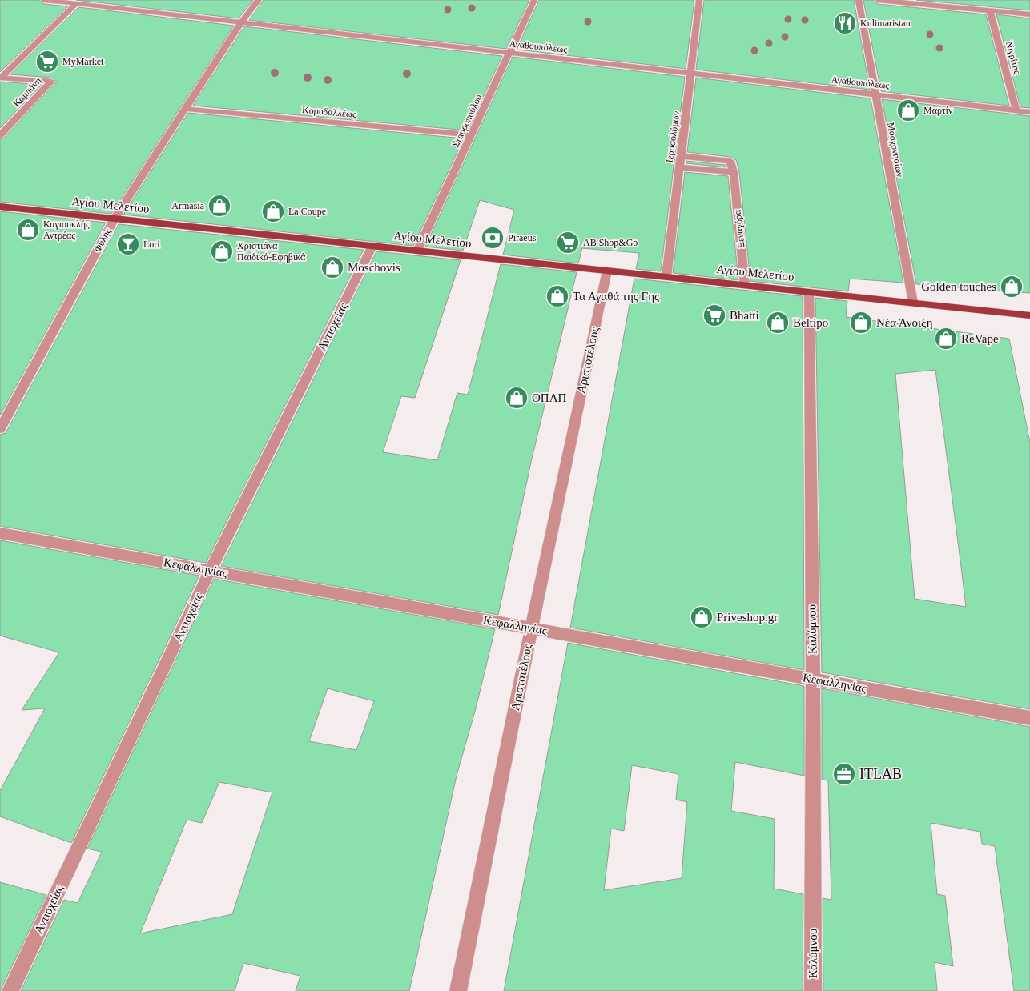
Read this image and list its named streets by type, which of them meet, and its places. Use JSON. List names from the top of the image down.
{
  "streets": {
    "main road": ["Αγίου Μελετίου"],
    "street": [
      "Αγαθουπόλεως",
      "Νιγρίτης",
      "Καμπάνη",
      "Κορυδαλλέως",
      "Σταυροπούλου",
      "Ιεροσολύμων",
      "Μοσχονησίων",
      "Ξεναγόρα",
      "Φυλής",
      "Αντιοχείας",
      "Αριστοτέλους",
      "Κεφαλληνίας",
      "Καλύμνου"
    ]
  },
  "crossings": [
    ["Αγαθουπόλεως", "Νιγρίτης"],
    ["Αγαθουπόλεως", "Καμπάνη"],
    ["Αγαθουπόλεως", "Σταυροπούλου"],
    ["Αγαθουπόλεως", "Ιεροσολύμων"],
    ["Αγαθουπόλεως", "Μοσχονησίων"],
    ["Αγαθουπόλεως", "Φυλής"],
    ["Κορυδαλλέως", "Σταυροπούλου"],
    ["Κορυδαλλέως", "Φυλής"],
    ["Σταυροπούλου", "Αγίου Μελετίου"],
    ["Ιεροσολύμων", "Αγίου Μελετίου"],
    ["Ιεροσολύμων", "Ξεναγόρα"],
    ["Μοσχονησίων", "Αγίου Μελετίου"],
    ["Αγίου Μελετίου", "Ξεναγόρα"],
    ["Αγίου Μελετίου", "Φυλής"],
    ["Αγίου Μελετίου", "Αντιοχείας"],
    ["Αγίου Μελετίου", "Αριστοτέλους"],
    ["Αγίου Μελετίου", "Καλύμνου"],
    ["Αντιοχείας", "Κεφαλληνίας"],
    ["Αριστοτέλους", "Κεφαλληνίας"],
    ["Κεφαλληνίας", "Καλύμνου"]
  ],
  "places": {
    "restaurant": ["Kulimaristan"],
    "supermarket": ["MyMarket", "ΑΒ Shop&Go", "Bhatti"],
    "shop": [
      "Μαρτίν",
      "Armasia",
      "La Coupe",
      "Καγιουκλής Αντρέας",
      "Χριστιάνα Παιδικά-Εφηβικά",
      "Moschovis",
      "Golden touches",
      "Τα Αγαθά της Γης",
      "Beltipo",
      "Νέα Άνοιξη",
      "ReVape",
      "ΟΠΑΠ",
      "Priveshop.gr"
    ],
    "bank": ["Piraeus"],
    "bar": ["Lori"],
    "office": ["ITLAB"]
  }
}
